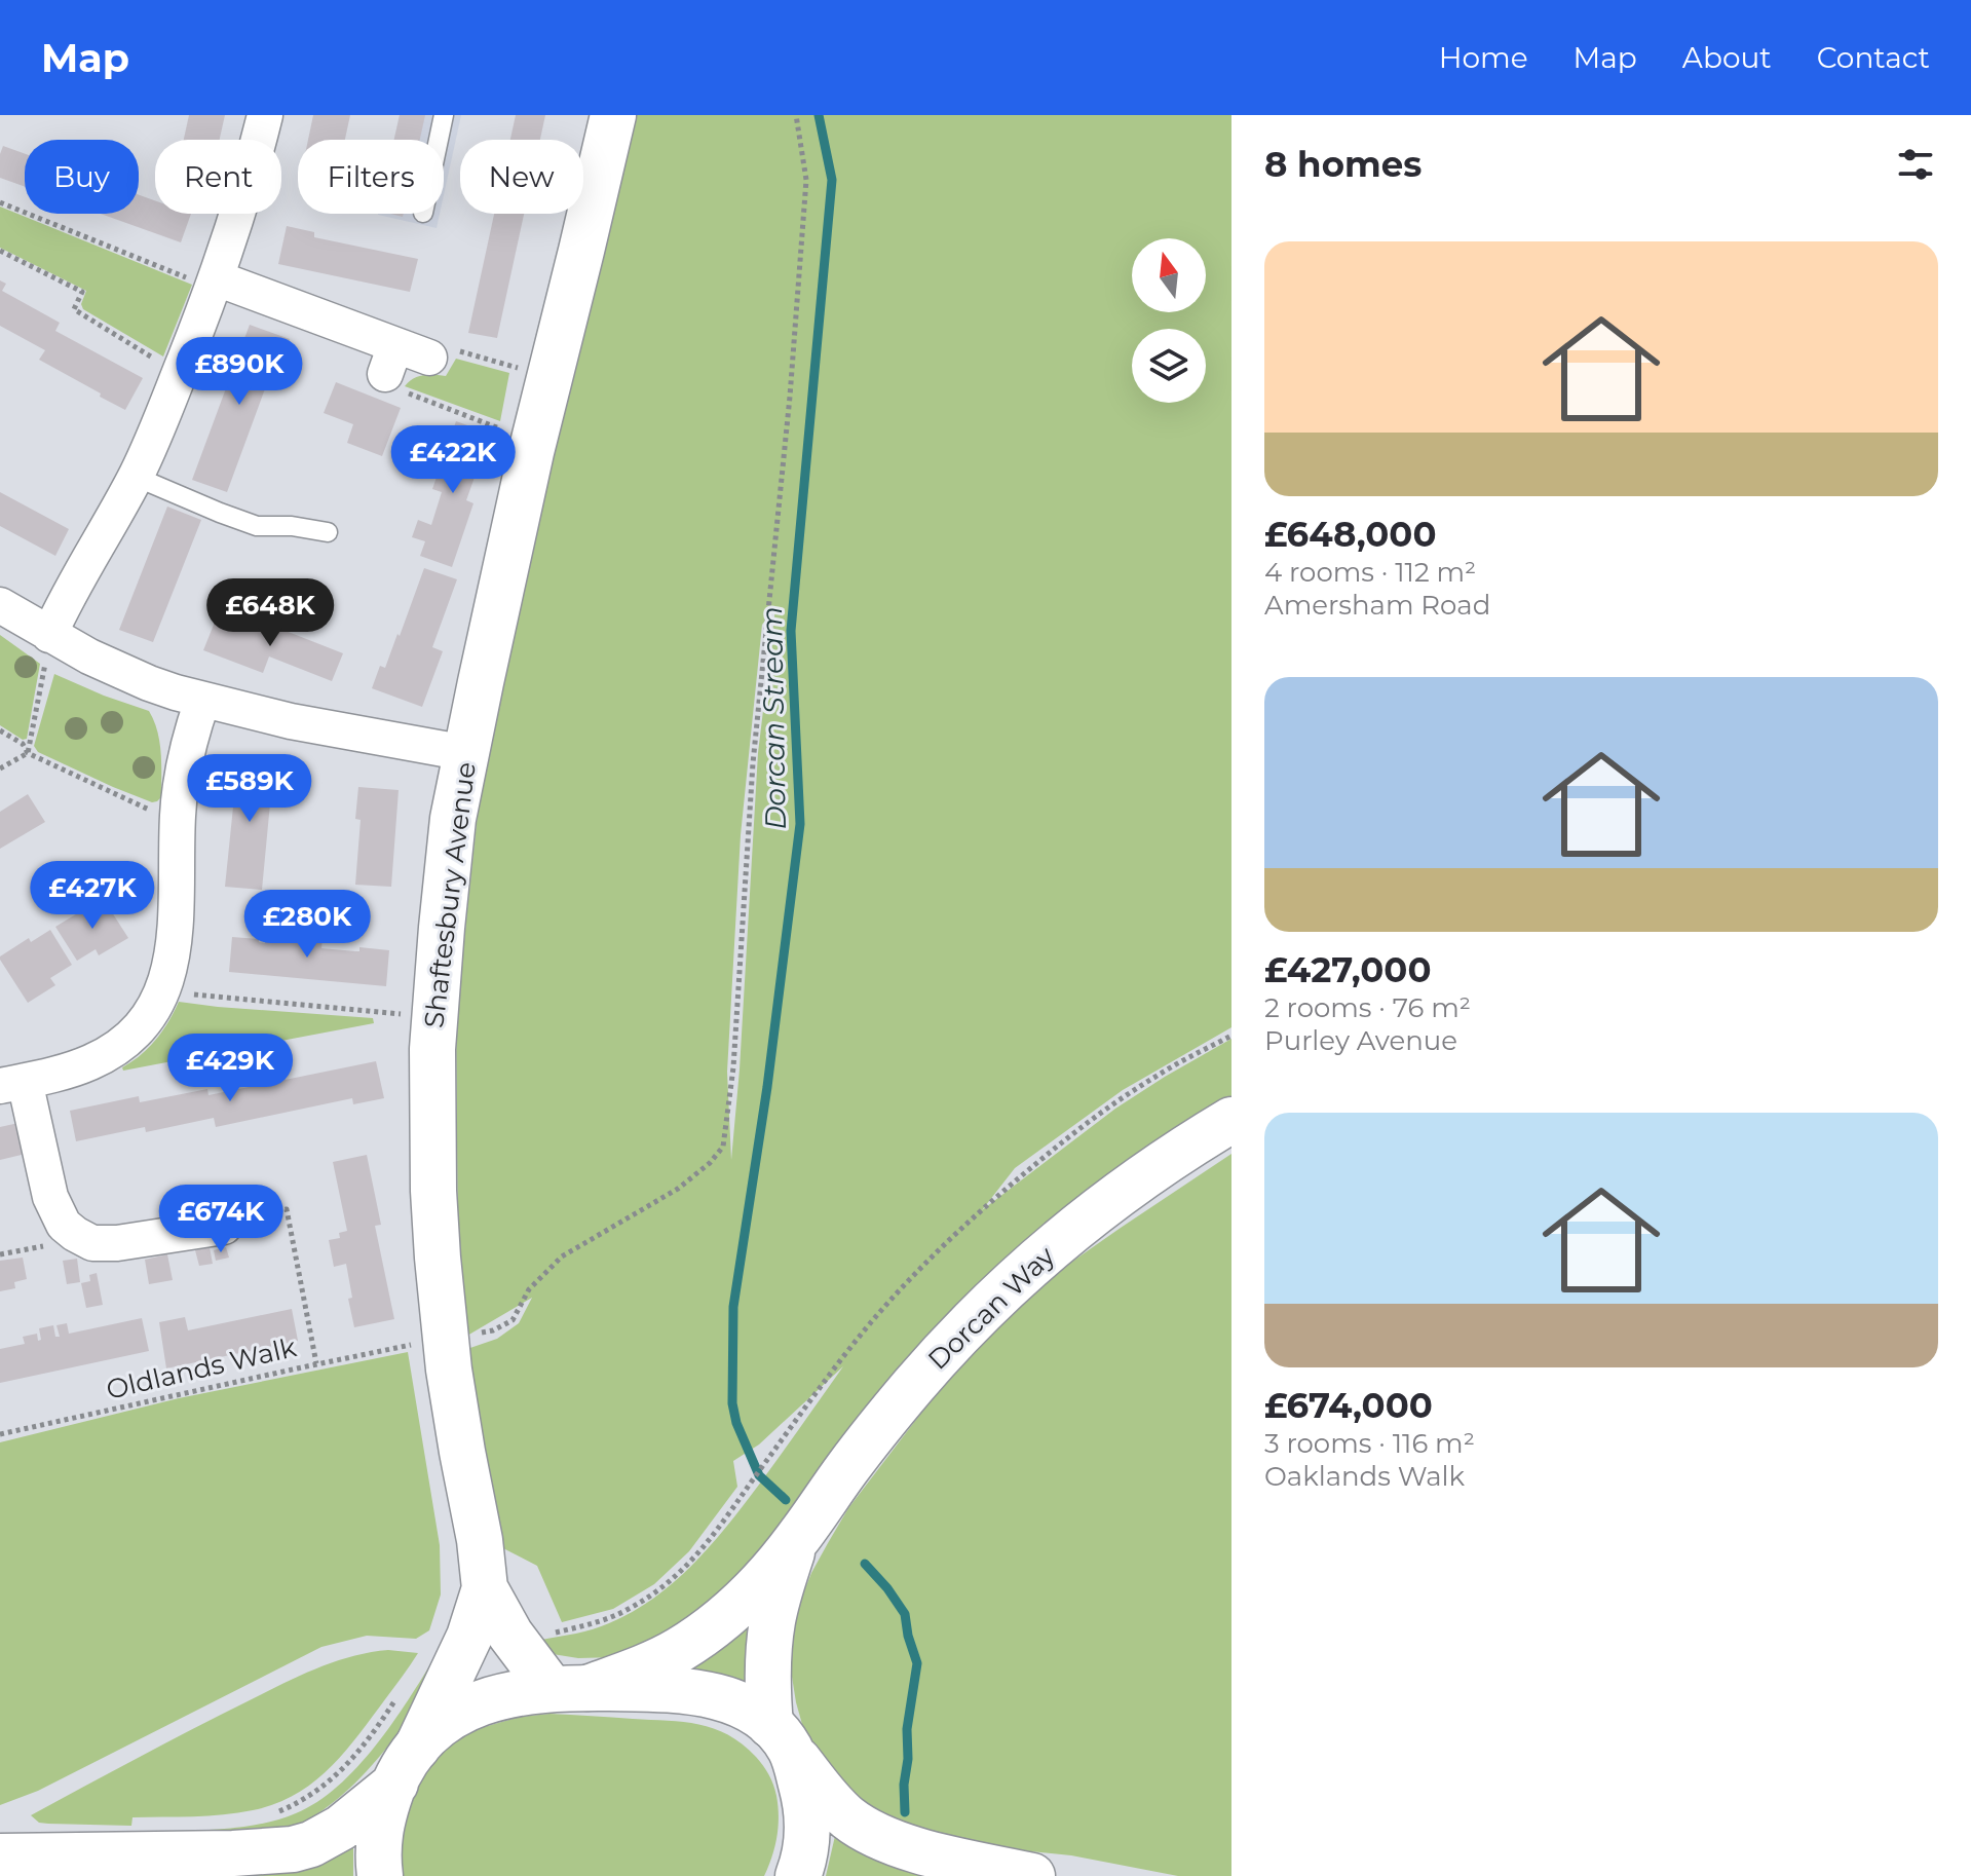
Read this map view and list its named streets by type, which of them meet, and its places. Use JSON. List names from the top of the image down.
{
  "streets": {
    "main road": ["Shaftesbury Avenue", "Dorcan Way"],
    "path": ["Oldlands Walk"]
  },
  "crossings": [
    ["Shaftesbury Avenue", "Dorcan Way"],
    ["Shaftesbury Avenue", "Oldlands Walk"]
  ],
  "water": ["Dorcan Stream"],
  "north": "top",
  "page": {
    "header": "Map",
    "nav": [
      "Home",
      "Map",
      "About",
      "Contact"
    ],
    "heading": "8 homes",
    "chip": [
      "Buy",
      "Rent",
      "Filters",
      "New"
    ],
    "list": [
      {
        "name": "£648,000",
        "note": "4 rooms · 112 m² · Amersham Road"
      },
      {
        "name": "£427,000",
        "note": "2 rooms · 76 m² · Purley Avenue"
      },
      {
        "name": "£674,000",
        "note": "3 rooms · 116 m² · Oaklands Walk"
      }
    ],
    "price": [
      "£890K",
      "£422K",
      "£648K",
      "£589K",
      "£427K",
      "£280K",
      "£429K",
      "£674K"
    ]
  }
}
